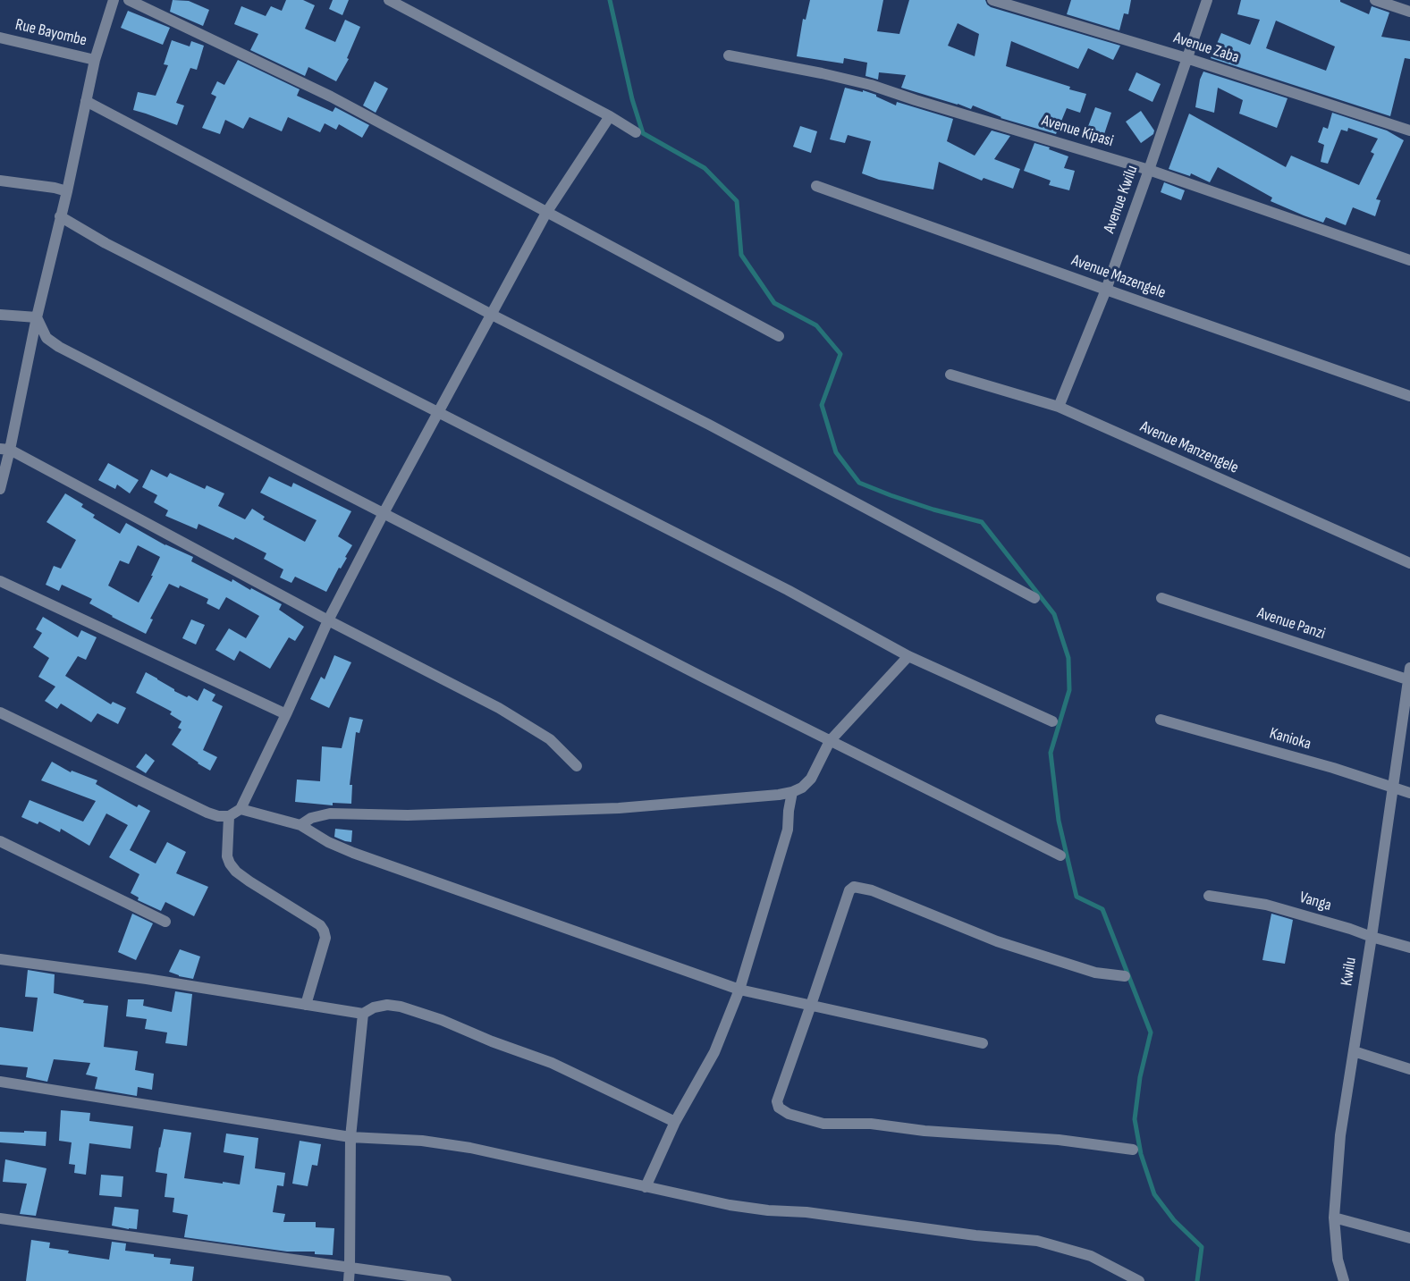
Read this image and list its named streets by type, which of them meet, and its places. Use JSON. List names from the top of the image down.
{
  "streets": {
    "street": [
      "Rue Bayombe",
      "Avenue Zaba",
      "Avenue Kipasi",
      "Avenue Kwilu",
      "Avenue Mazengele",
      "Avenue Manzengele",
      "Avenue Panzi",
      "Kanioka",
      "Vanga",
      "Kwilu"
    ]
  },
  "crossings": [
    ["Avenue Zaba", "Avenue Kwilu"],
    ["Avenue Kipasi", "Avenue Kwilu"],
    ["Avenue Kwilu", "Avenue Mazengele"],
    ["Avenue Kwilu", "Avenue Manzengele"],
    ["Avenue Panzi", "Kwilu"],
    ["Kanioka", "Kwilu"],
    ["Vanga", "Kwilu"]
  ]
}
